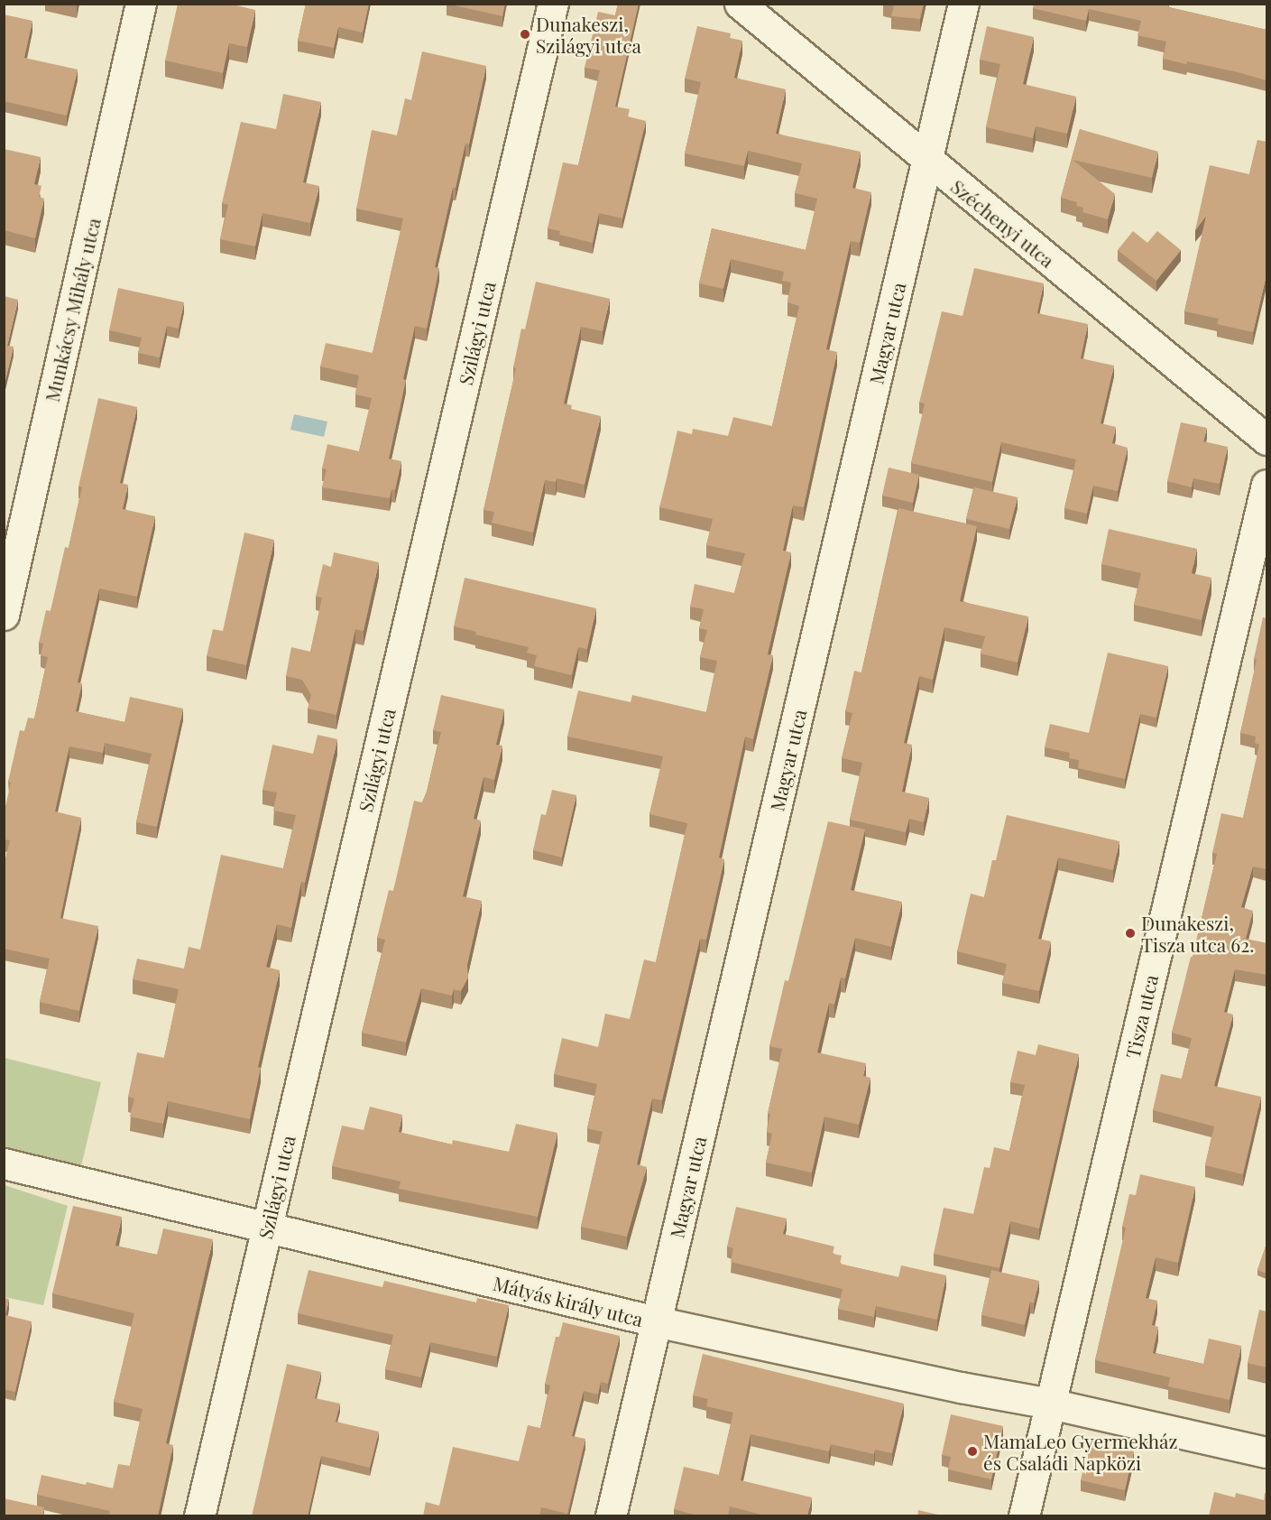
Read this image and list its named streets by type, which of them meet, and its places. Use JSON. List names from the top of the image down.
{
  "streets": {
    "street": [
      "Széchenyi utca",
      "Munkácsy Mihály utca",
      "Szilágyi utca",
      "Magyar utca",
      "Tisza utca",
      "Mátyás király utca"
    ]
  },
  "crossings": [
    ["Széchenyi utca", "Magyar utca"],
    ["Szilágyi utca", "Mátyás király utca"],
    ["Magyar utca", "Mátyás király utca"],
    ["Tisza utca", "Mátyás király utca"]
  ],
  "places": ["Dunakeszi, Szilágyi utca", "Dunakeszi, Tisza utca 62.", "MamaLeo Gyermekház és Családi Napközi"]
}
